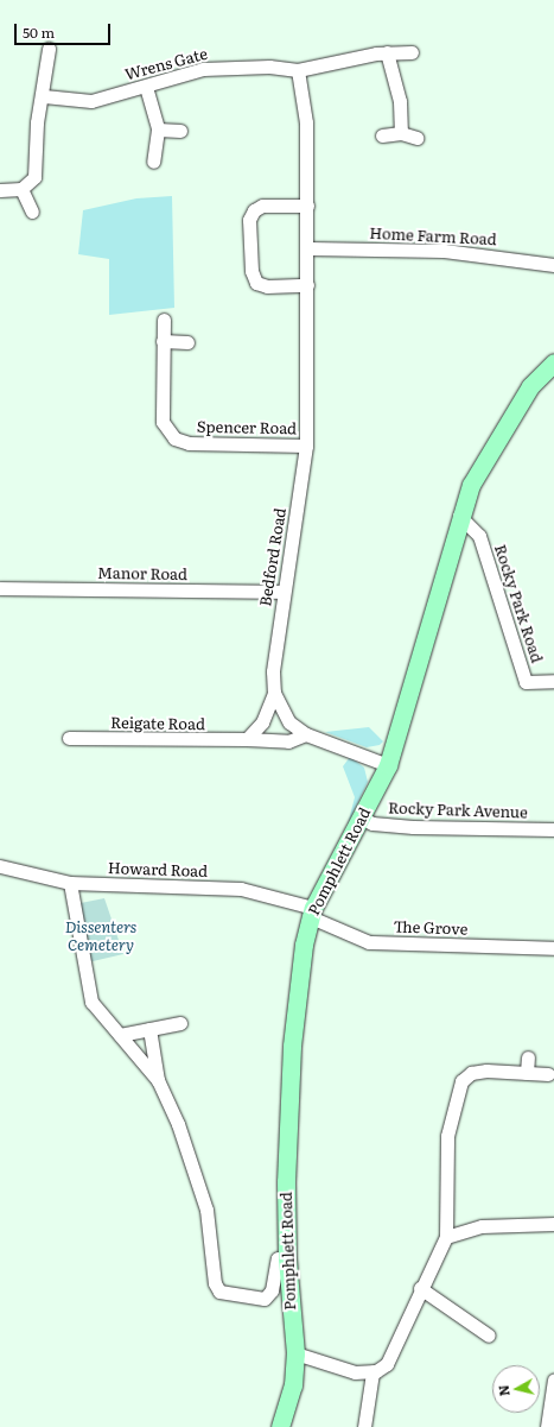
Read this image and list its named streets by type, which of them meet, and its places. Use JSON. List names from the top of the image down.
{
  "streets": {
    "street": [
      "Wrens Gate",
      "Home Farm Road",
      "Spencer Road",
      "Bedford Road",
      "Manor Road",
      "Rocky Park Road",
      "Reigate Road",
      "Rocky Park Avenue",
      "Pomphlett Road",
      "Howard Road",
      "The Grove"
    ]
  },
  "crossings": [
    ["Wrens Gate", "Bedford Road"],
    ["Home Farm Road", "Bedford Road"],
    ["Spencer Road", "Bedford Road"],
    ["Bedford Road", "Manor Road"],
    ["Rocky Park Road", "Pomphlett Road"],
    ["Rocky Park Avenue", "Pomphlett Road"],
    ["Pomphlett Road", "Howard Road"],
    ["Pomphlett Road", "The Grove"],
    ["Howard Road", "The Grove"]
  ],
  "parks": ["Dissenters Cemetery"],
  "scale_bar": "50 m",
  "north": "left"
}
